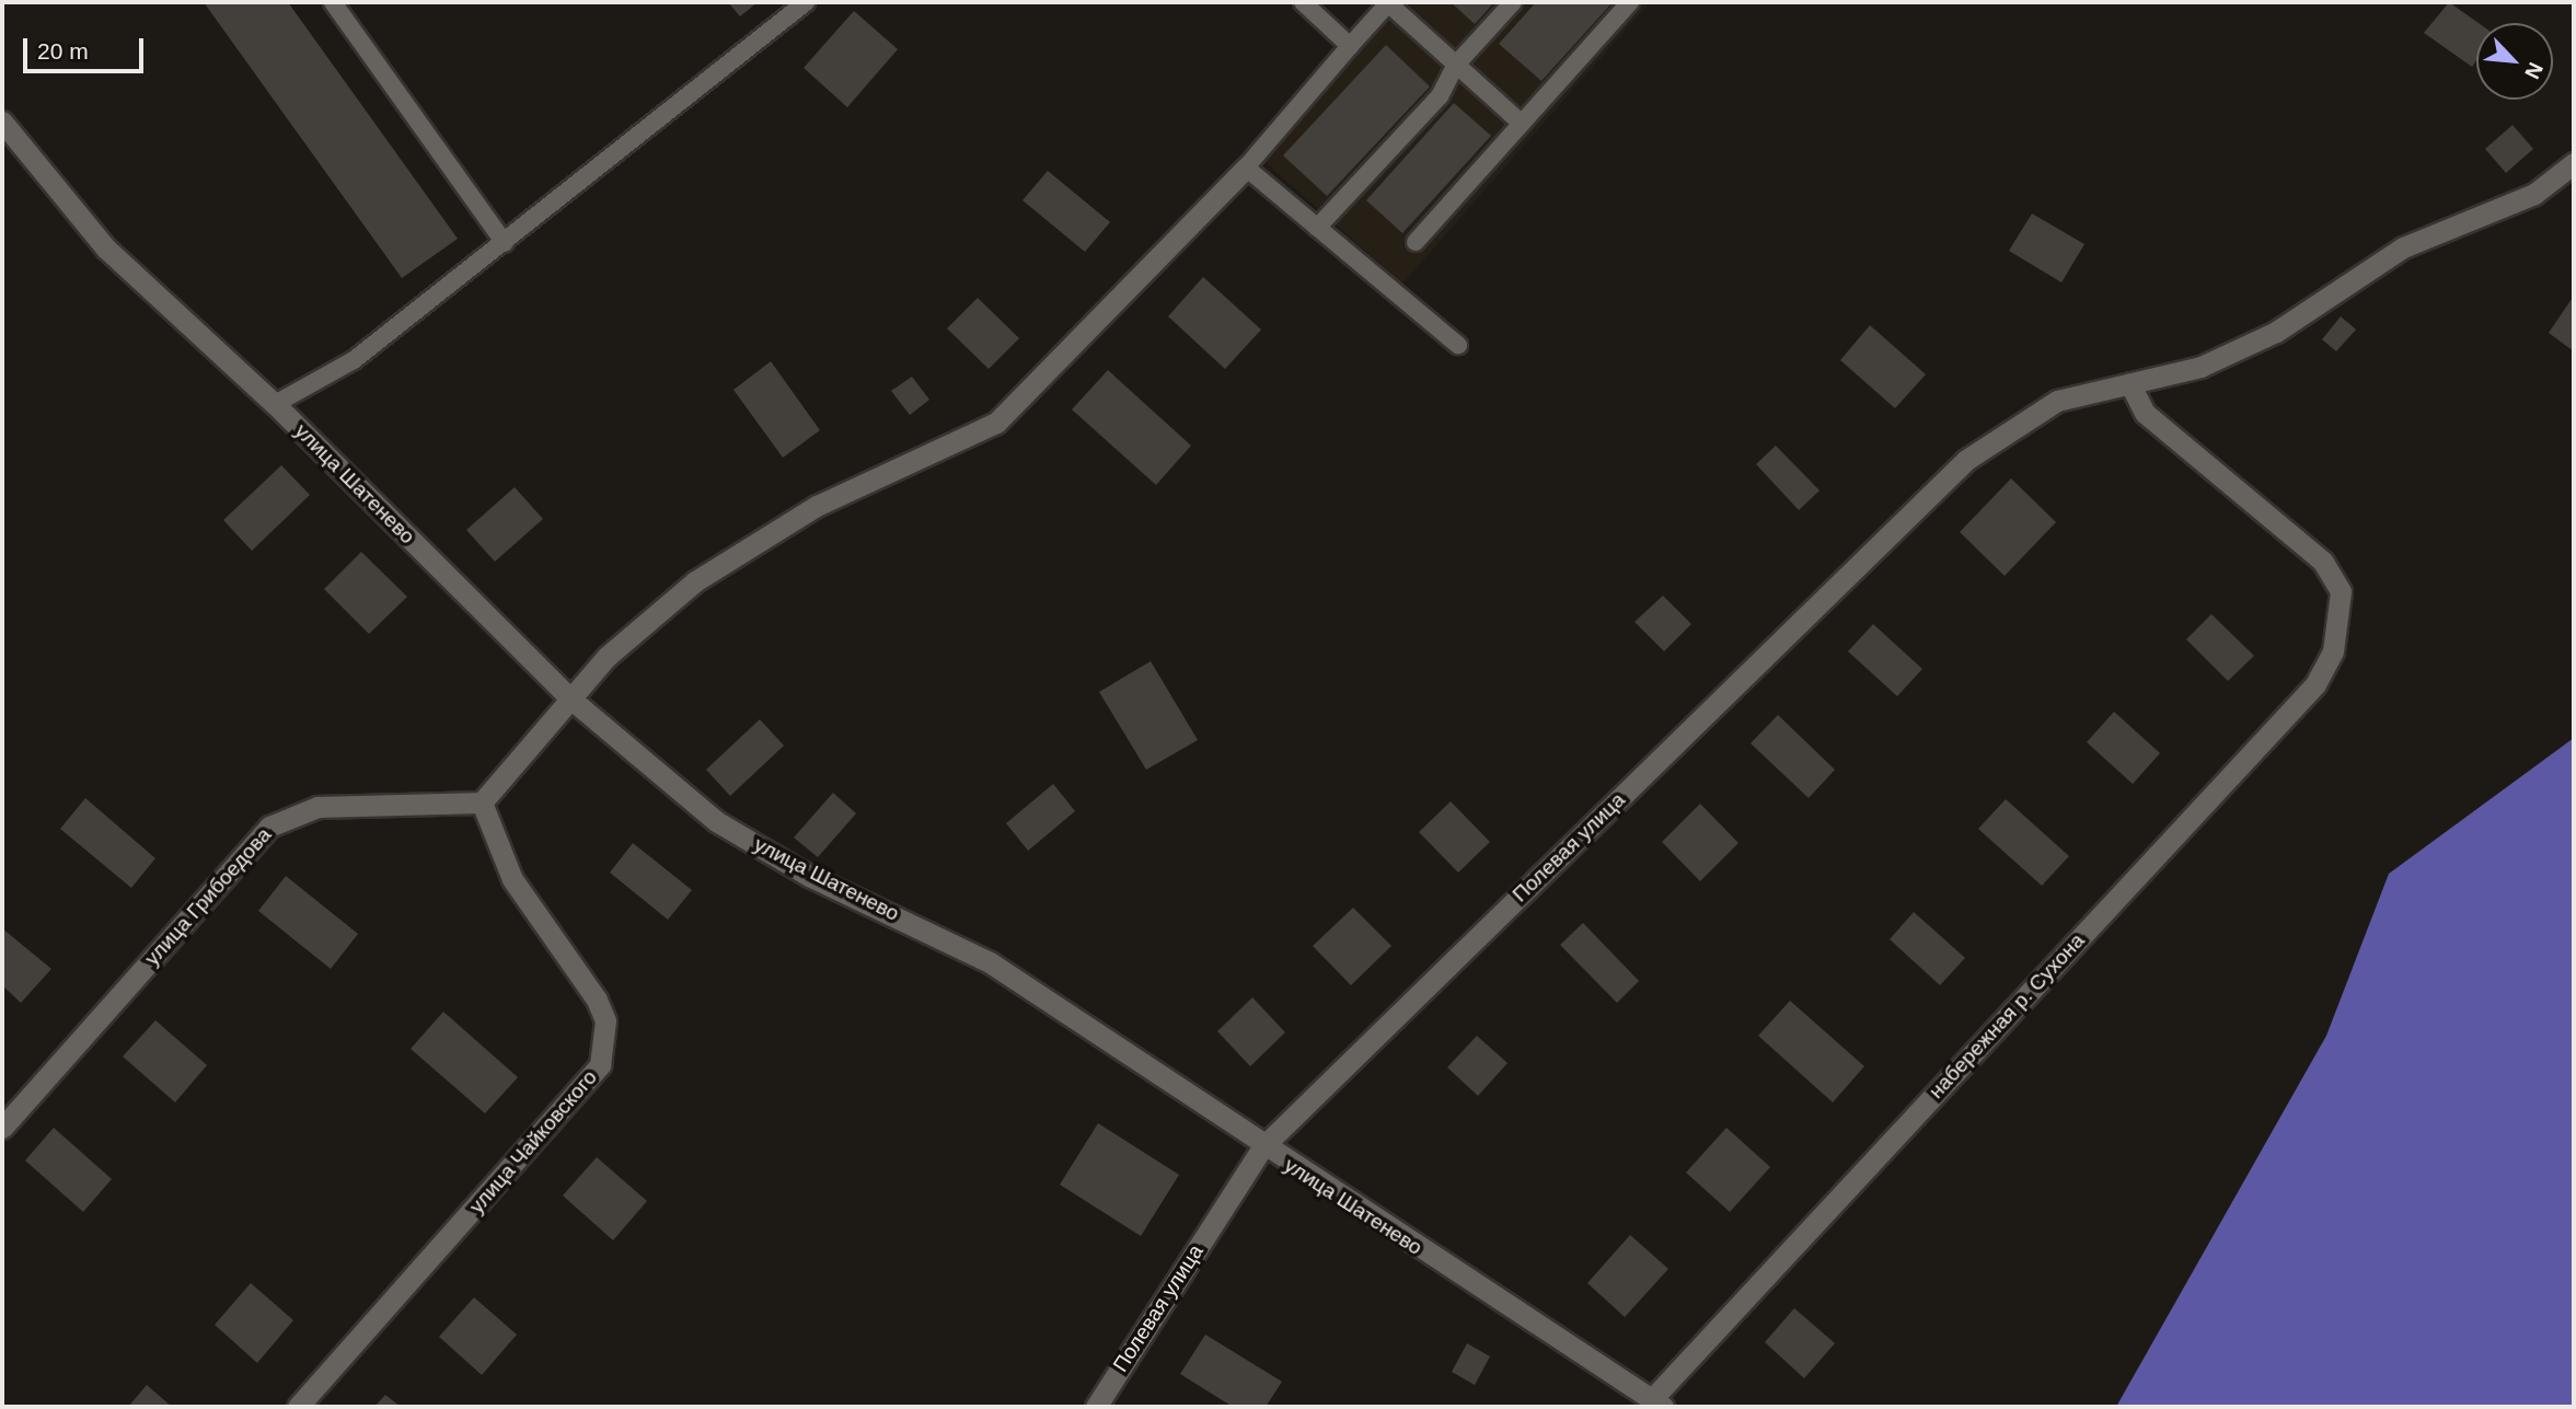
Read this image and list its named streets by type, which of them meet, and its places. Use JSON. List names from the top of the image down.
{
  "streets": {
    "street": [
      "улица Шатенево",
      "Полевая улица",
      "улица Грибоедова",
      "набережная р. Сухона",
      "улица Чайковского"
    ]
  },
  "crossings": [
    ["улица Шатенево", "Полевая улица"],
    ["улица Шатенево", "набережная р. Сухона"],
    ["Полевая улица", "набережная р. Сухона"],
    ["улица Грибоедова", "улица Чайковского"]
  ],
  "scale_bar": "20 m",
  "north": "bottom right"
}
